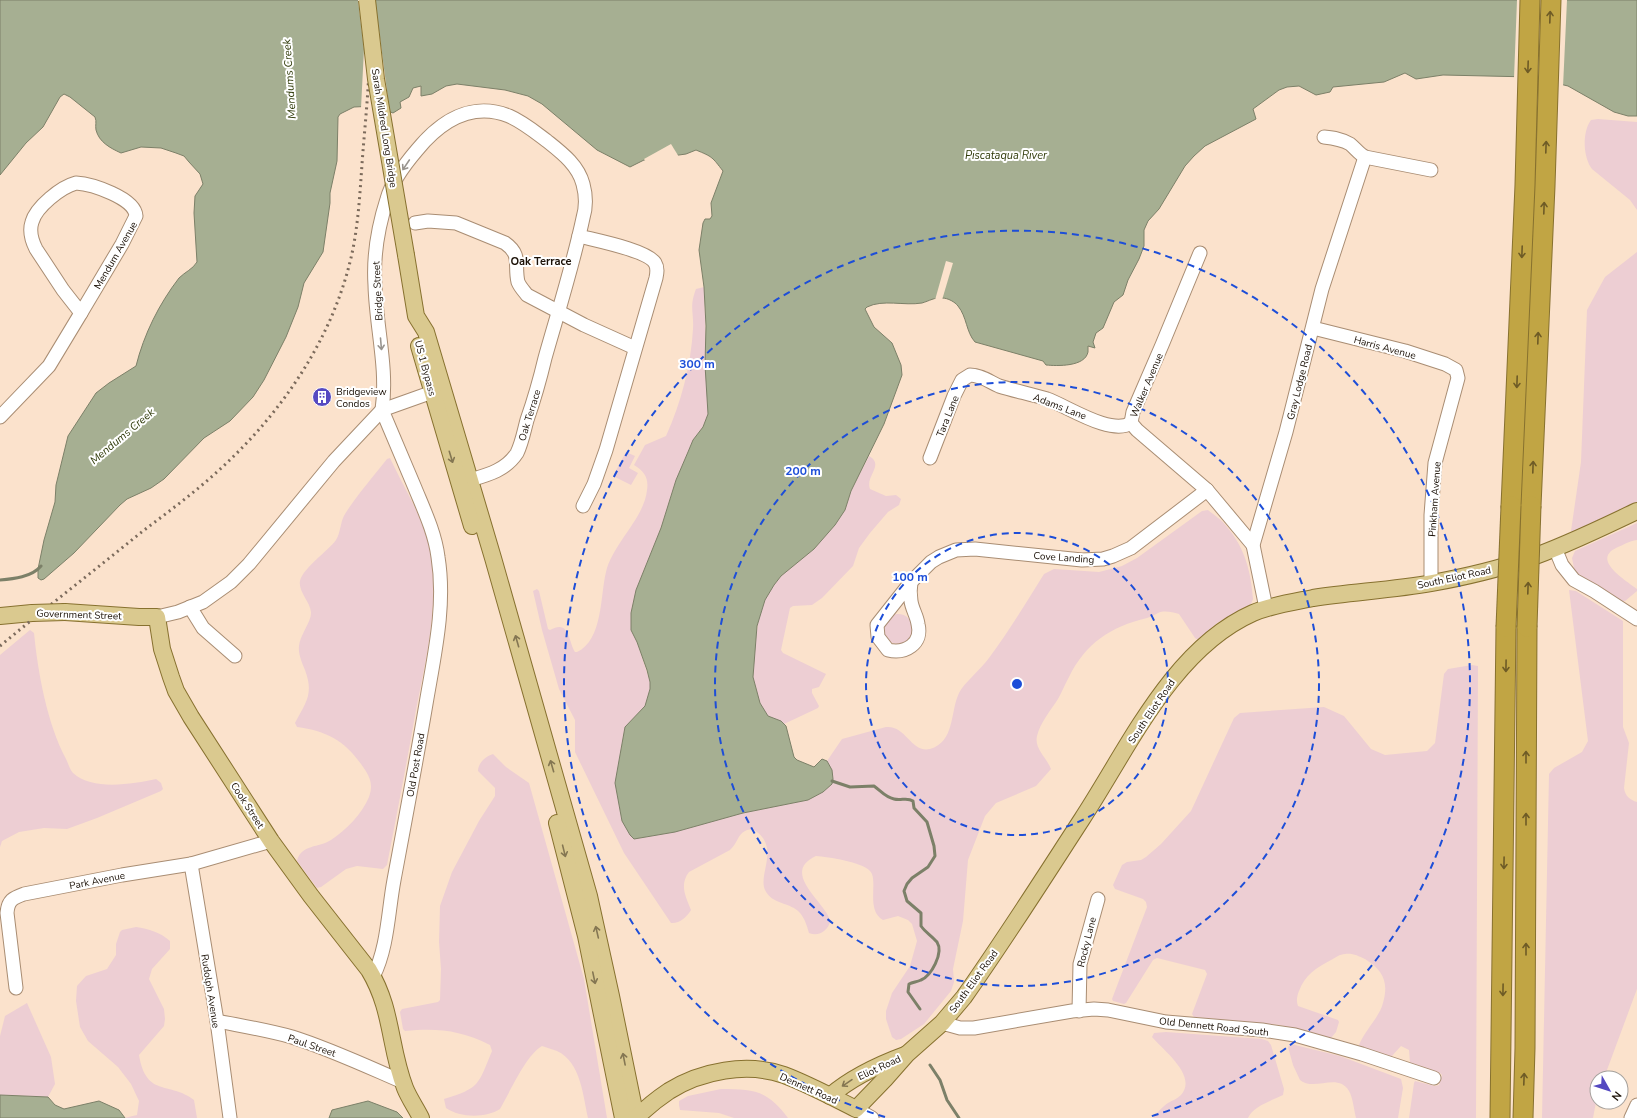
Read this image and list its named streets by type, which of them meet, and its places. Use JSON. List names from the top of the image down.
{
  "streets": {
    "main road": [
      "Sarah Mildred Long Bridge",
      "US 1 Bypass",
      "South Eliot Road",
      "Government Street",
      "Cook Street",
      "Eliot Road",
      "Dennett Road"
    ],
    "street": [
      "Mendum Avenue",
      "Bridge Street",
      "Harris Avenue",
      "Gray Lodge Road",
      "Walker Avenue",
      "Adams Lane",
      "Oak Terrace",
      "Tara Lane",
      "Pinkham Avenue",
      "Cove Landing",
      "Old Post Road",
      "Park Avenue",
      "Rocky Lane",
      "Rudolph Avenue",
      "Old Dennett Road South",
      "Paul Street"
    ]
  },
  "crossings": [
    ["Sarah Mildred Long Bridge", "US 1 Bypass"],
    ["Bridge Street", "Oak Terrace"],
    ["Bridge Street", "Old Post Road"],
    ["Harris Avenue", "Gray Lodge Road"],
    ["Harris Avenue", "Pinkham Avenue"],
    ["US 1 Bypass", "Oak Terrace"],
    ["Gray Lodge Road", "Walker Avenue"],
    ["Gray Lodge Road", "South Eliot Road"],
    ["Walker Avenue", "Adams Lane"],
    ["Walker Avenue", "Cove Landing"],
    ["Adams Lane", "Tara Lane"],
    ["Pinkham Avenue", "South Eliot Road"],
    ["South Eliot Road", "Old Dennett Road South"],
    ["South Eliot Road", "Eliot Road"],
    ["Government Street", "Cook Street"],
    ["Old Post Road", "Cook Street"],
    ["Cook Street", "Park Avenue"],
    ["Park Avenue", "Rudolph Avenue"],
    ["Rocky Lane", "Old Dennett Road South"],
    ["Rudolph Avenue", "Paul Street"],
    ["Eliot Road", "Dennett Road"]
  ],
  "districts": ["Oak Terrace"],
  "water": ["Mendums Creek", "Piscataqua River"],
  "places": {
    "building": ["Bridgeview Condos"]
  },
  "north": "bottom right",
  "rings": ["300 m", "200 m", "100 m"]
}
